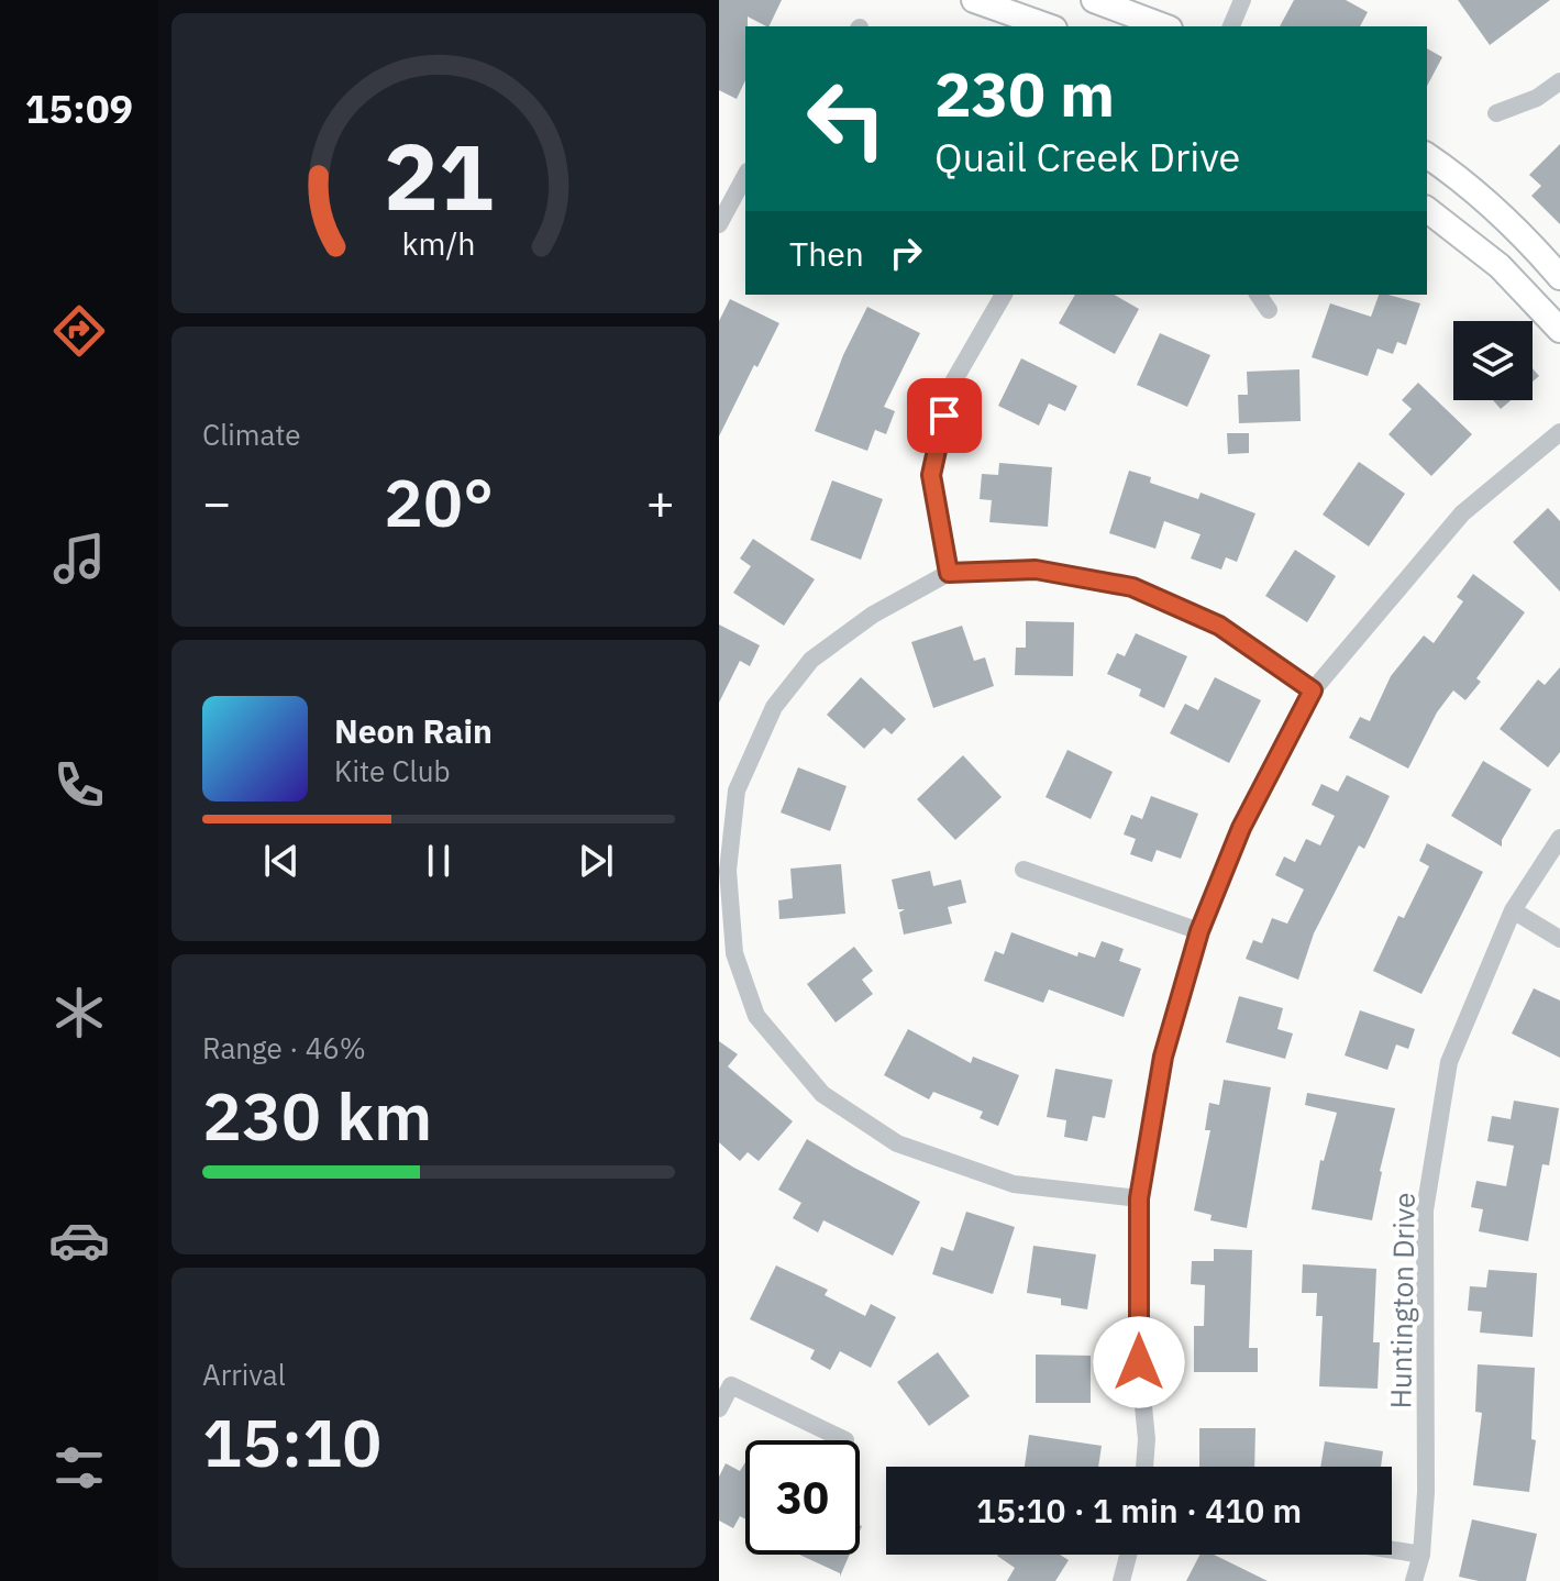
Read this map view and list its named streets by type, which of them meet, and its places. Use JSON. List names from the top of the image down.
{
  "streets": {
    "street": ["Huntington Drive"]
  },
  "page": {
    "tabs": "15:09",
    "turn": ["230 m", "Quail Creek Drive"],
    "then": "Then",
    "tile": [
      "Climate",
      ["Range · 46%", "230 km"],
      ["Arrival", "15:10"]
    ],
    "heat": ["−", "20°", "+"],
    "song": ["Neon Rain", "Kite Club"],
    "limit": "30",
    "trip": "15:10 · 1 min · 410 m",
    "gauge": ["21", "km/h"]
  }
}
